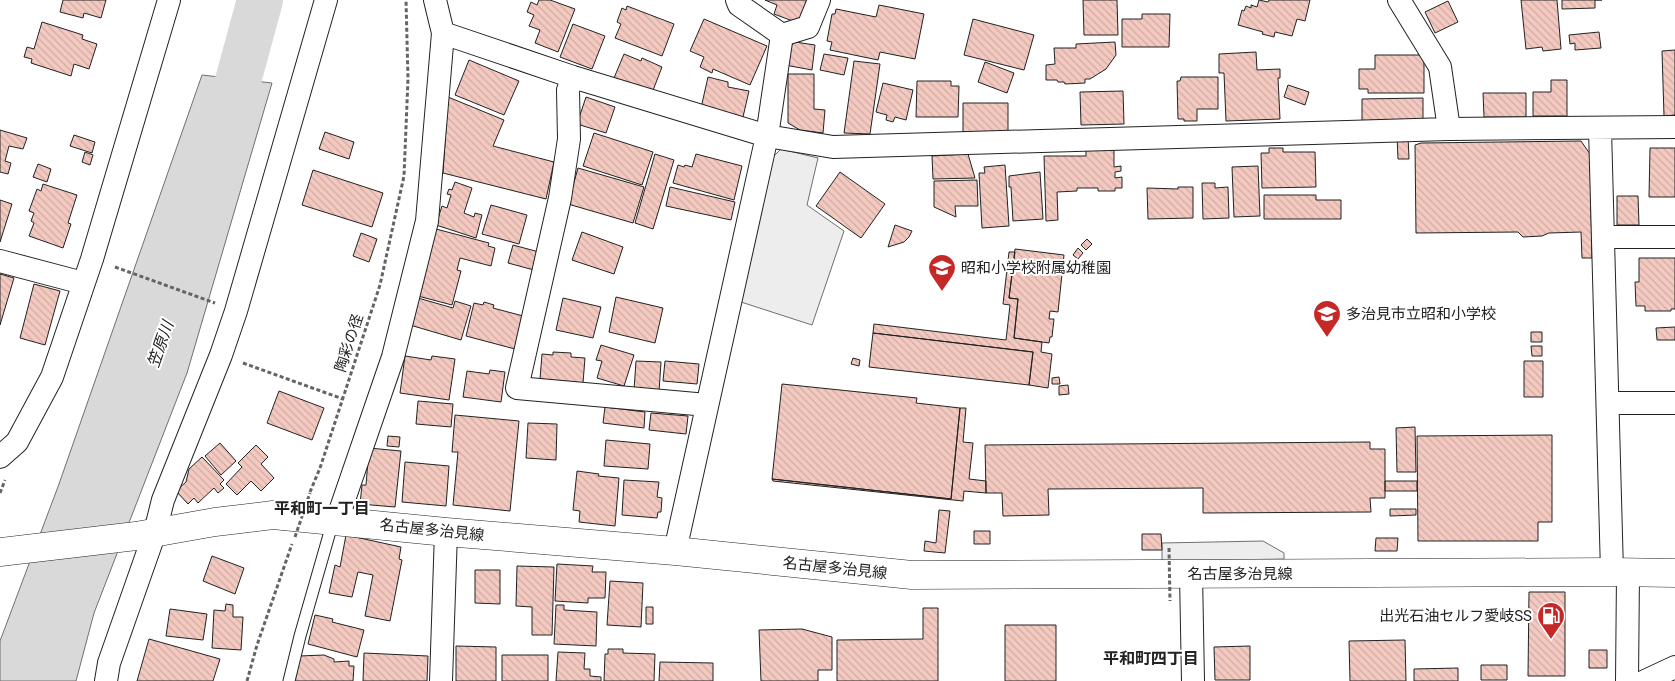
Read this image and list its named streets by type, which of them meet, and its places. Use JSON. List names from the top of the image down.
{
  "streets": {
    "main road": ["名古屋多治見線"],
    "path": ["陶彩の径"]
  },
  "districts": ["平和町一丁目", "平和町四丁目"],
  "water": ["笠原川"],
  "places": {
    "school or university": ["昭和小学校附属幼稚園", "多治見市立昭和小学校"],
    "fuel station": ["出光石油セルフ愛岐SS"]
  }
}
